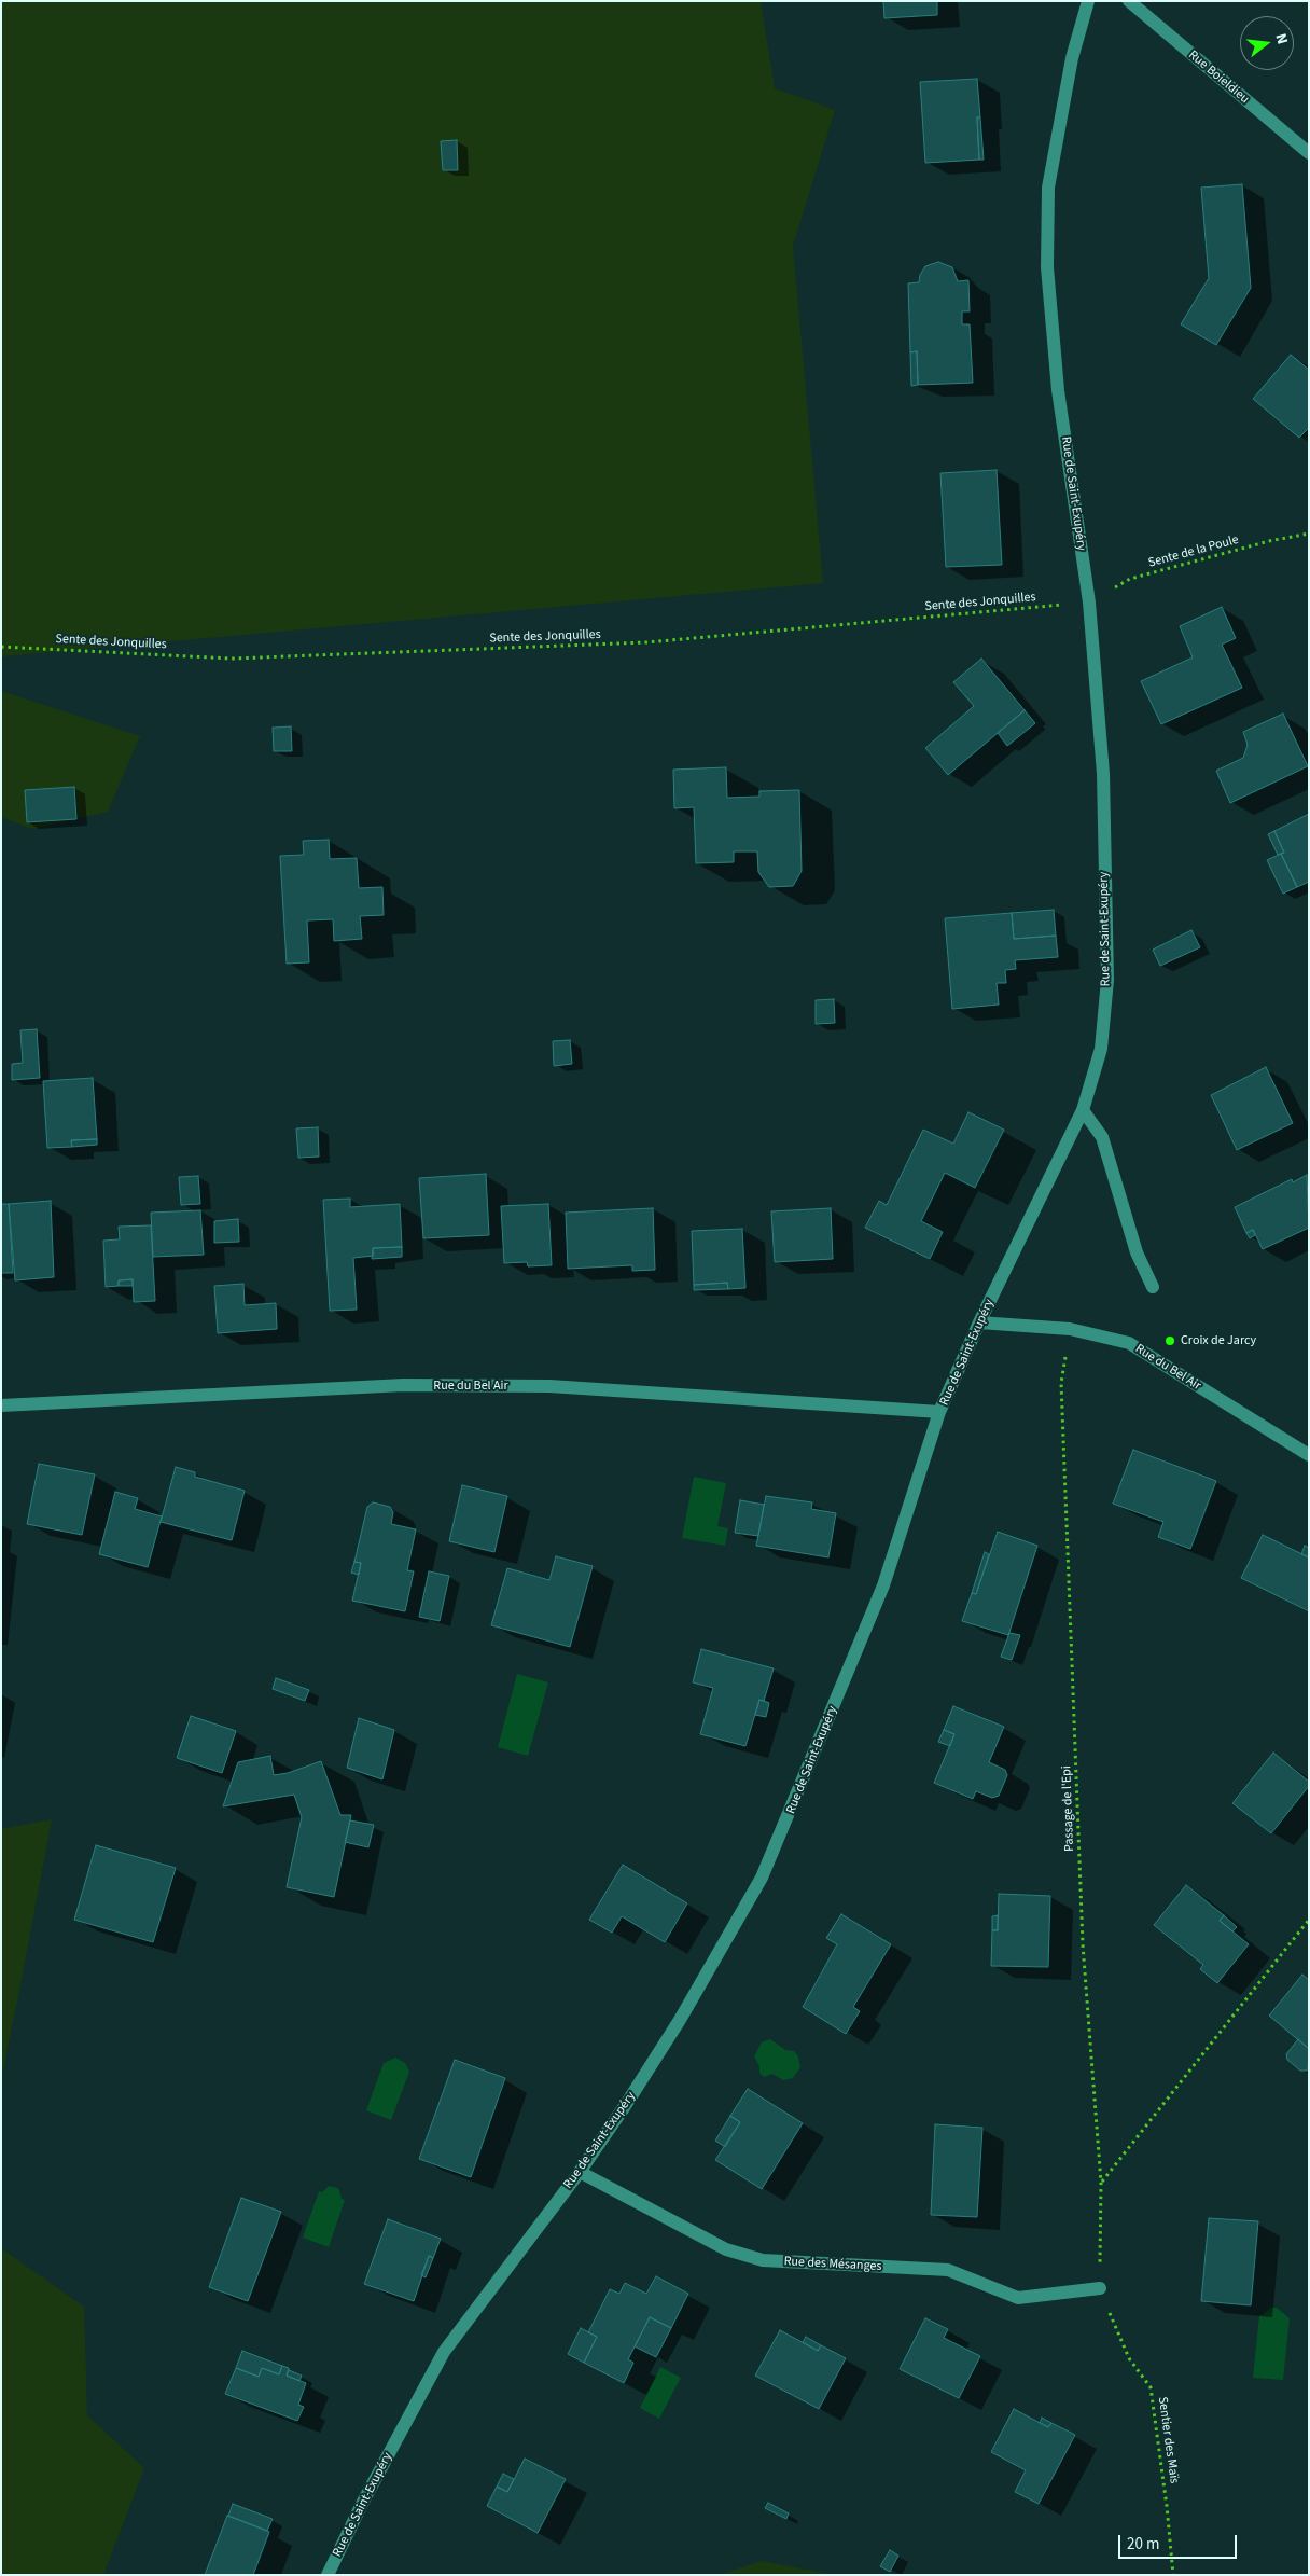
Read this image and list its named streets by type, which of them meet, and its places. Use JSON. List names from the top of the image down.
{
  "streets": {
    "street": [
      "Rue Boieldieu",
      "Rue de Saint-Exupéry",
      "Rue du Bel Air",
      "Rue des Mésanges"
    ],
    "path": [
      "Sente de la Poule",
      "Sente des Jonquilles",
      "Passage de l'Epi",
      "Sentier des Maïs"
    ]
  },
  "crossings": [
    ["Rue de Saint-Exupéry", "Sente de la Poule"],
    ["Rue de Saint-Exupéry", "Sente des Jonquilles"],
    ["Rue de Saint-Exupéry", "Rue du Bel Air"],
    ["Rue de Saint-Exupéry", "Rue des Mésanges"],
    ["Sente de la Poule", "Sente des Jonquilles"],
    ["Rue du Bel Air", "Passage de l'Epi"],
    ["Passage de l'Epi", "Rue des Mésanges"],
    ["Passage de l'Epi", "Sentier des Maïs"],
    ["Rue des Mésanges", "Sentier des Maïs"]
  ],
  "places": ["Croix de Jarcy"],
  "scale_bar": "20 m",
  "north": "right"
}
